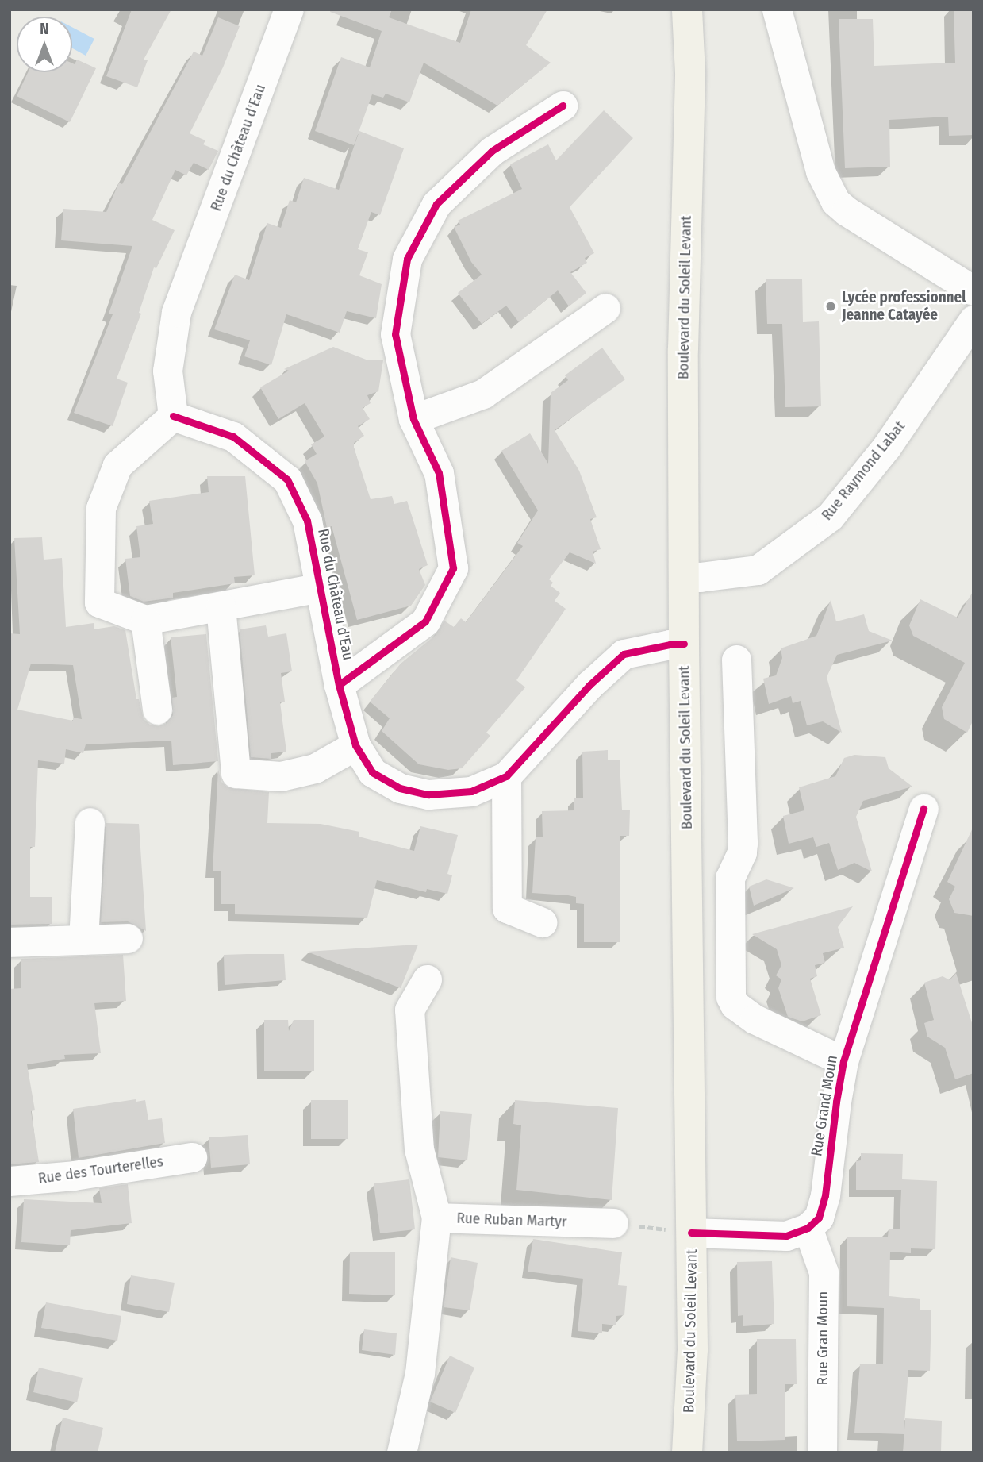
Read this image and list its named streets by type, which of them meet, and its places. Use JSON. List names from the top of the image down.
{
  "streets": {
    "main road": ["Boulevard du Soleil Levant"],
    "street": [
      "Rue du Château d'Eau",
      "Rue Raymond Labat",
      "Rue Grand Moun",
      "Rue des Tourterelles",
      "Rue Ruban Martyr",
      "Rue Gran Moun"
    ]
  },
  "crossings": [
    ["Rue du Château d'Eau", "Boulevard du Soleil Levant"],
    ["Boulevard du Soleil Levant", "Rue Raymond Labat"],
    ["Rue Grand Moun", "Rue Gran Moun"]
  ],
  "places": ["Lycée professionnel Jeanne Catayée"],
  "north": "top"
}
